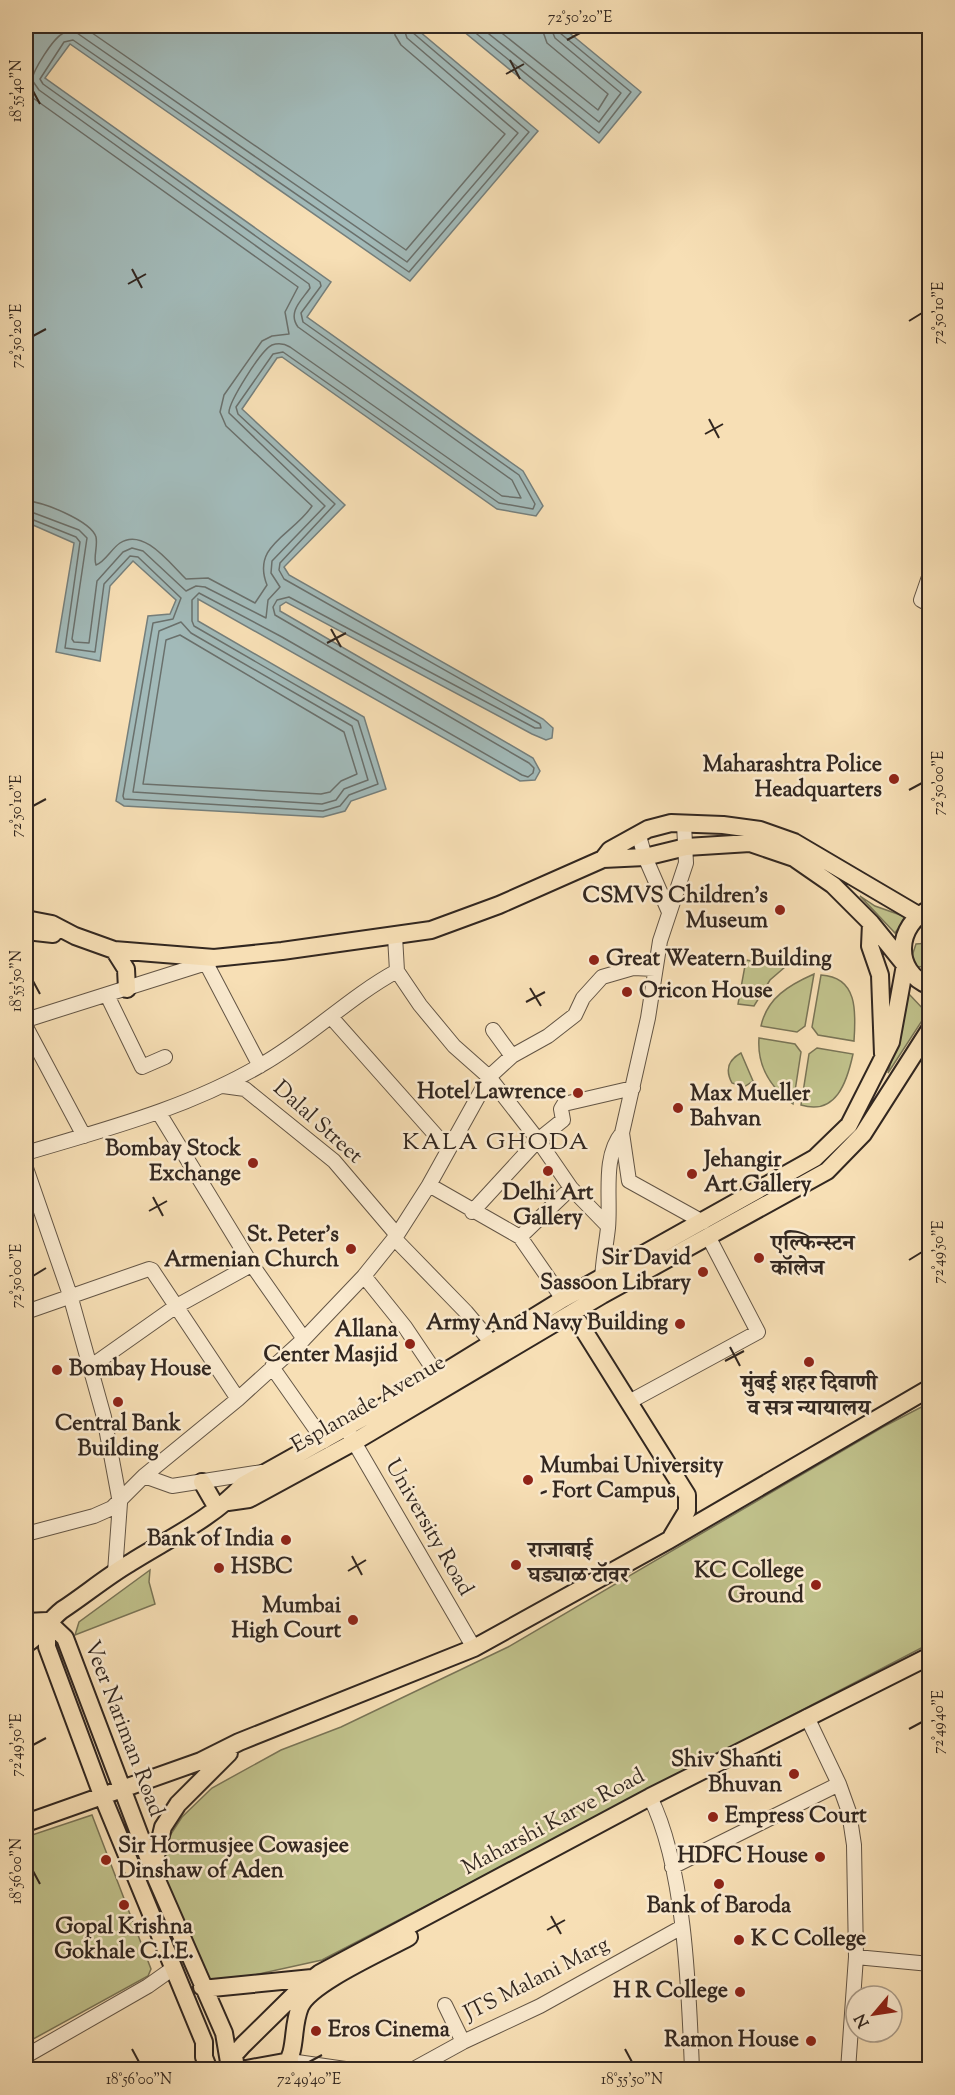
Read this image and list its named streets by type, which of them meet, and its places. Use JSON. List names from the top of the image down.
{
  "streets": {
    "main road": ["Esplanade Avenue", "Veer Nariman Road", "Maharshi Karve Road"],
    "street": ["Dalal Street", "University Road", "JTS Malani Marg"]
  },
  "crossings": [
    ["Esplanade Avenue", "University Road"]
  ],
  "districts": ["KALA GHODA"],
  "places": [
    "Maharashtra Police Headquarters",
    "CSMVS Children’s Museum",
    "Great Weatern Building",
    "Oricon House",
    "Hotel Lawrence",
    "Max Mueller Bahvan",
    "Bombay Stock Exchange",
    "Delhi Art Gallery",
    "Jehangir Art Gallery",
    "St. Peter's Armenian Church",
    "एल्फिन्स्टन कॉलेज",
    "Sir David Sassoon Library",
    "Army And Navy Building",
    "Allana Center Masjid",
    "मुंबई शहर दिवाणी व सत्र न्यायालय",
    "Bombay House",
    "Central Bank Building",
    "Mumbai University - Fort Campus",
    "Bank of India",
    "राजाबाई घड्याळ टॉवर",
    "HSBC",
    "KC College Ground",
    "Mumbai High Court",
    "Shiv Shanti Bhuvan",
    "Empress Court",
    "HDFC House",
    "Sir Hormusjee Cowasjee Dinshaw of Aden",
    "Bank of Baroda",
    "Gopal Krishna Gokhale C.I.E.",
    "K C College",
    "H R College",
    "Eros Cinema",
    "Ramon House"
  ],
  "north": "bottom left",
  "coordinates": [
    "72°50'20\"E",
    "18°55'40\"N",
    "72°50'10\"E",
    "72°50'00\"E",
    "18°55'50\"N",
    "72°49'50\"E",
    "72°49'40\"E",
    "18°56'00\"N"
  ]
}
